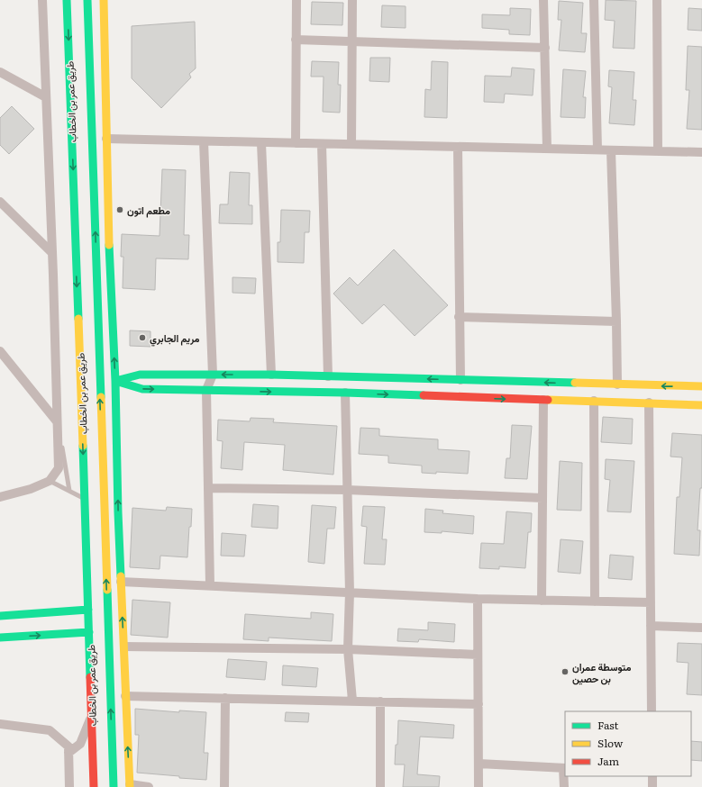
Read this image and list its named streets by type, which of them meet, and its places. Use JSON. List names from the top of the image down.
{
  "streets": {
    "street": ["طريق عمر بن الخطاب"]
  },
  "places": ["مطعم اتون", "مريم الجابري", "متوسطة عمران بن حصين"],
  "legend": ["Fast", "Slow", "Jam"]
}
